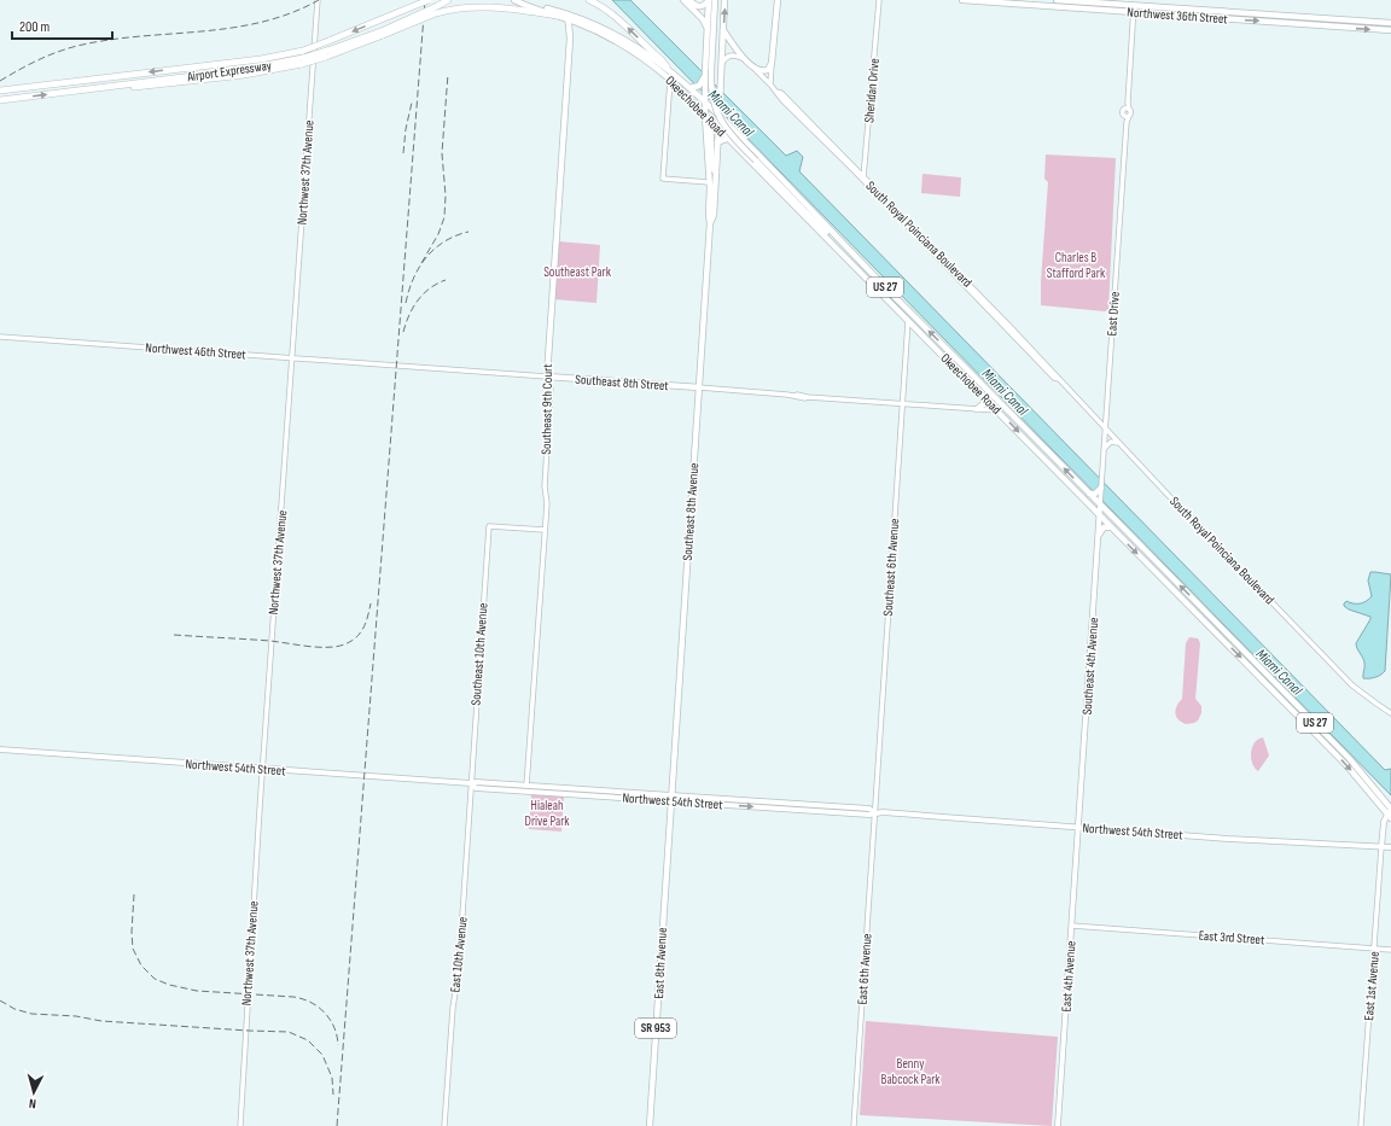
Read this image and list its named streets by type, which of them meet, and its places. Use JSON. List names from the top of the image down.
{
  "streets": {
    "highway": ["Airport Expressway"],
    "main road": [
      "Northwest 36th Street",
      "Okeechobee Road",
      "South Royal Poinciana Boulevard",
      "US 27",
      "Southeast 8th Street",
      "Southeast 9th Court",
      "Southeast 8th Avenue",
      "Southeast 4th Avenue",
      "Northwest 54th Street",
      "East 8th Avenue",
      "East 4th Avenue",
      "SR 953"
    ],
    "street": [
      "Sheridan Drive",
      "Northwest 37th Avenue",
      "East Drive",
      "Northwest 46th Street",
      "Southeast 6th Avenue",
      "Southeast 10th Avenue",
      "East 3rd Street",
      "East 10th Avenue",
      "East 6th Avenue",
      "East 1st Avenue"
    ]
  },
  "crossings": [
    ["Sheridan Drive", "South Royal Poinciana Boulevard"],
    ["Okeechobee Road", "East Drive"],
    ["Okeechobee Road", "Southeast 8th Street"],
    ["Okeechobee Road", "Southeast 9th Court"],
    ["Okeechobee Road", "Southeast 6th Avenue"],
    ["Okeechobee Road", "Southeast 4th Avenue"],
    ["Okeechobee Road", "SR 953"],
    ["Northwest 37th Avenue", "Northwest 46th Street"],
    ["Northwest 37th Avenue", "Northwest 54th Street"],
    ["South Royal Poinciana Boulevard", "East Drive"],
    ["South Royal Poinciana Boulevard", "SR 953"],
    ["East Drive", "Southeast 4th Avenue"],
    ["Northwest 46th Street", "Southeast 8th Street"],
    ["Southeast 8th Street", "Southeast 9th Court"],
    ["Southeast 8th Street", "Southeast 8th Avenue"],
    ["Southeast 8th Street", "Southeast 6th Avenue"],
    ["Southeast 9th Court", "Southeast 10th Avenue"],
    ["Southeast 9th Court", "Northwest 54th Street"],
    ["Southeast 8th Avenue", "Northwest 54th Street"],
    ["Southeast 8th Avenue", "East 8th Avenue"],
    ["Southeast 8th Avenue", "SR 953"],
    ["Southeast 6th Avenue", "Northwest 54th Street"],
    ["Southeast 6th Avenue", "East 6th Avenue"],
    ["Southeast 10th Avenue", "Northwest 54th Street"],
    ["Southeast 10th Avenue", "East 10th Avenue"],
    ["Southeast 4th Avenue", "Northwest 54th Street"],
    ["Southeast 4th Avenue", "East 4th Avenue"],
    ["Northwest 54th Street", "East 10th Avenue"],
    ["Northwest 54th Street", "East 8th Avenue"],
    ["Northwest 54th Street", "East 6th Avenue"],
    ["Northwest 54th Street", "East 4th Avenue"],
    ["Northwest 54th Street", "East 1st Avenue"],
    ["East 3rd Street", "East 4th Avenue"],
    ["East 3rd Street", "East 1st Avenue"]
  ],
  "water": ["Miami Canal"],
  "parks": [
    "Charles B Stafford Park",
    "Southeast Park",
    "Hialeah Drive Park",
    "Benny Babcock Park"
  ],
  "scale_bar": "200 m",
  "north": "bottom"
}
